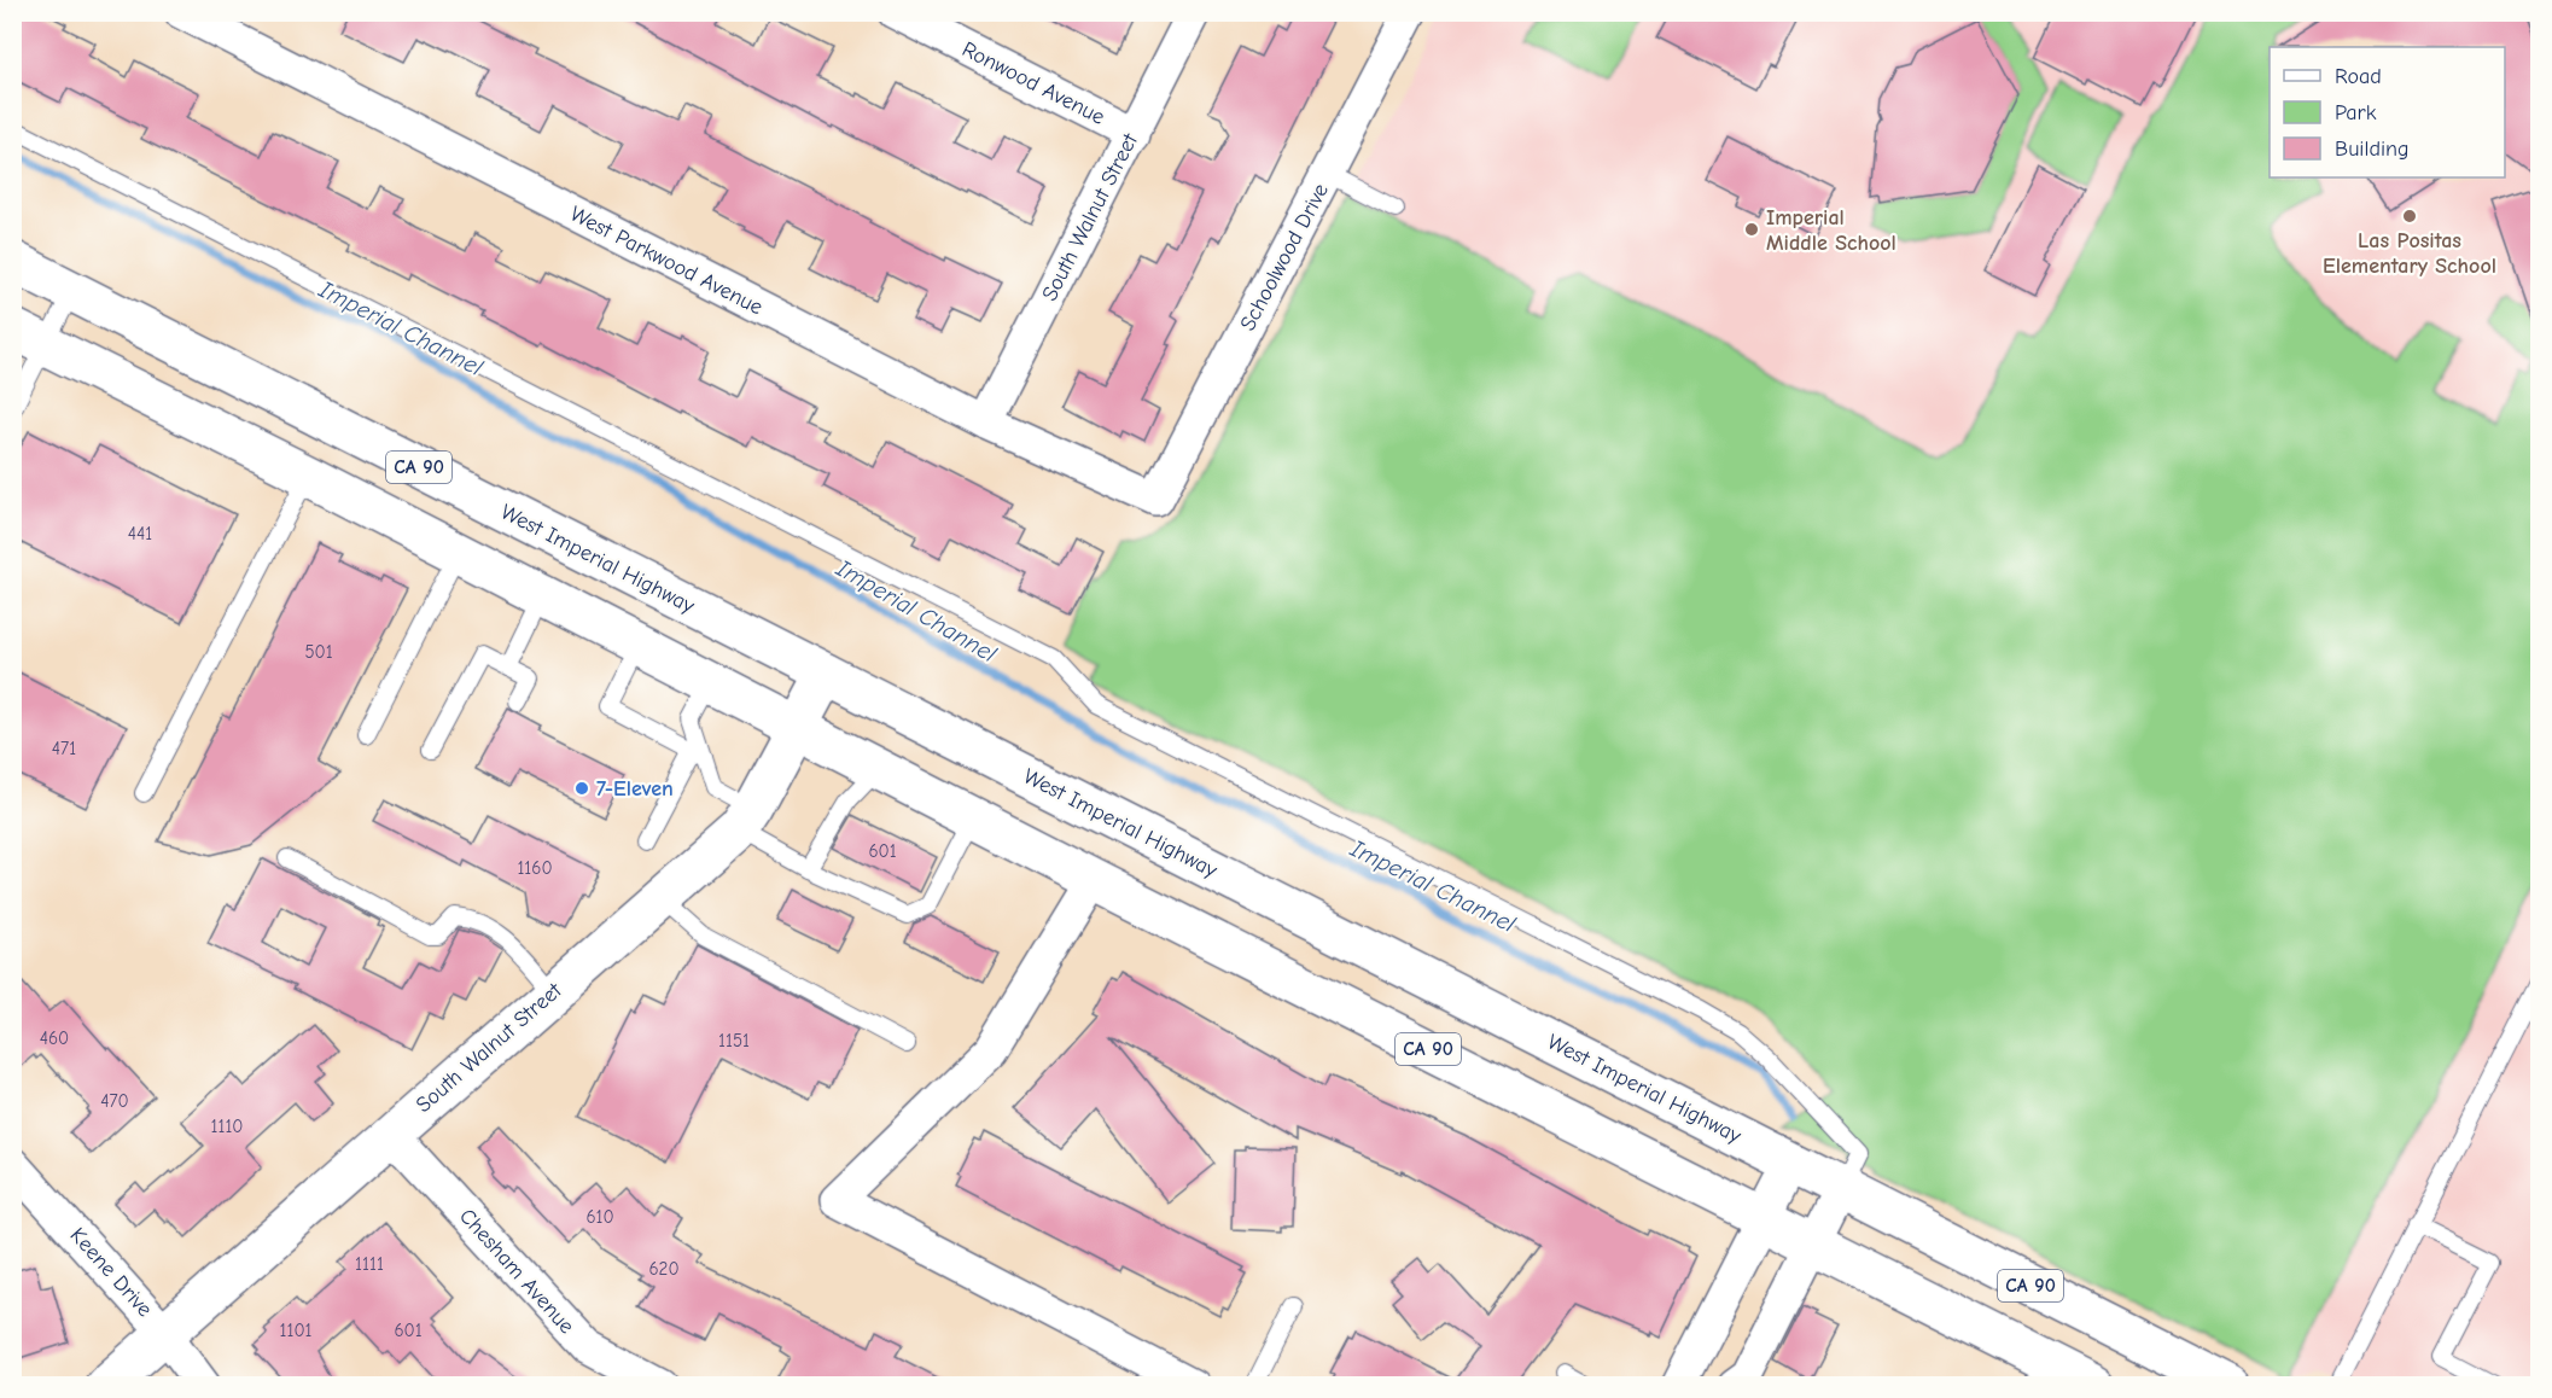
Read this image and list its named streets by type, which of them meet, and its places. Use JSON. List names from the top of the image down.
{
  "streets": {
    "main road": ["South Walnut Street", "CA 90", "West Imperial Highway"],
    "street": [
      "Ronwood Avenue",
      "Schoolwood Drive",
      "West Parkwood Avenue",
      "Chesham Avenue",
      "Keene Drive"
    ]
  },
  "crossings": [
    ["Ronwood Avenue", "South Walnut Street"],
    ["South Walnut Street", "West Parkwood Avenue"],
    ["South Walnut Street", "CA 90"],
    ["South Walnut Street", "West Imperial Highway"],
    ["South Walnut Street", "Chesham Avenue"],
    ["South Walnut Street", "Keene Drive"],
    ["Schoolwood Drive", "West Parkwood Avenue"]
  ],
  "water": ["Imperial Channel"],
  "places": ["Las Positas Elementary School", "Imperial Middle School", "7-Eleven"],
  "house_numbers": [
    "441",
    "501",
    "471",
    "601",
    "1160",
    "460",
    "1151",
    "470",
    "1110",
    "610",
    "1111",
    "620",
    "1101",
    "601"
  ],
  "legend": ["Road", "Park", "Building"]
}
